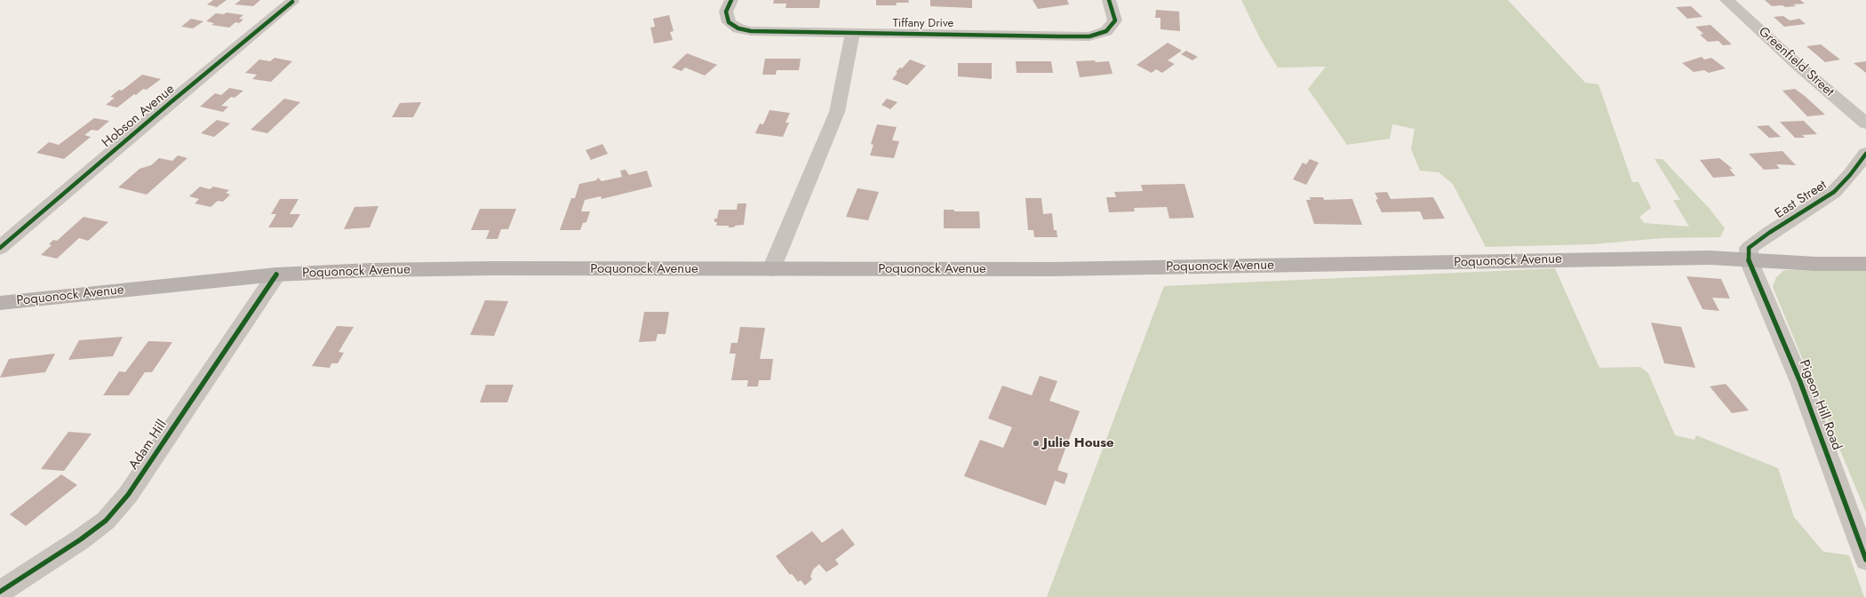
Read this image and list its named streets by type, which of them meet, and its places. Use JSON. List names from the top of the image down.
{
  "streets": {
    "main road": ["Poquonock Avenue"],
    "street": [
      "Tiffany Drive",
      "Greenfield Street",
      "Hobson Avenue",
      "East Street",
      "Pigeon Hill Road",
      "Adam Hill"
    ]
  },
  "crossings": [
    ["East Street", "Poquonock Avenue"],
    ["East Street", "Pigeon Hill Road"],
    ["Poquonock Avenue", "Pigeon Hill Road"],
    ["Poquonock Avenue", "Adam Hill"]
  ],
  "places": ["Julie House"]
}
